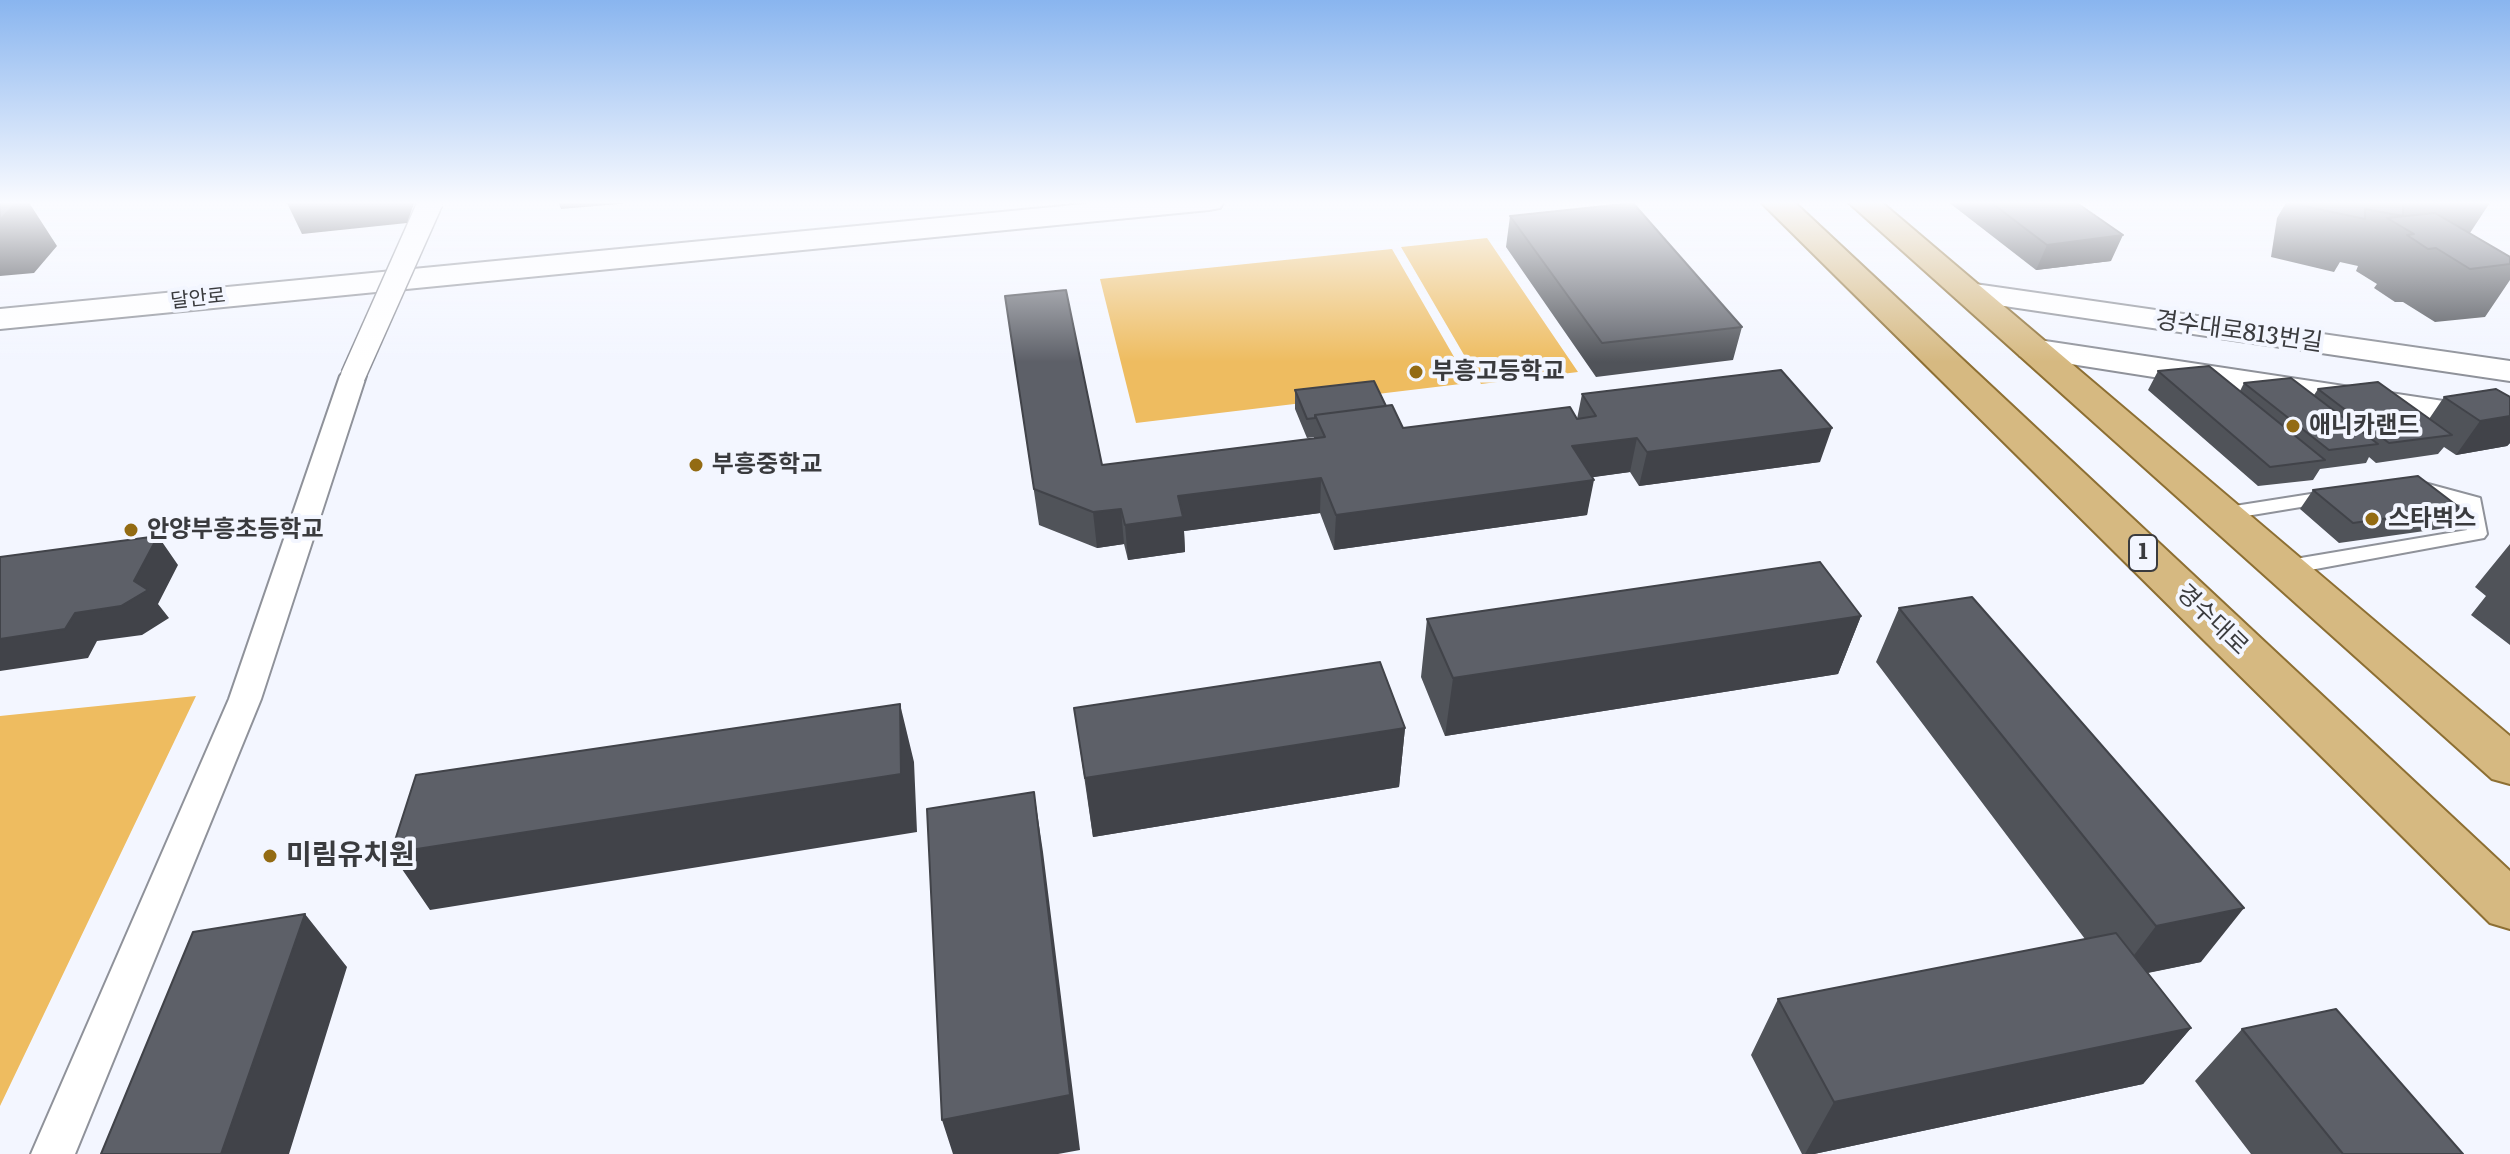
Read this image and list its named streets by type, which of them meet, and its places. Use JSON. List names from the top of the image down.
{
  "streets": {
    "main road": ["1", "경수대로"],
    "street": ["달안로", "경수대로813번길"]
  },
  "places": [
    "부흥고등학교",
    "애니카랜드",
    "부흥중학교",
    "스타벅스",
    "안양부흥초등학교",
    "미림유치원"
  ]
}
